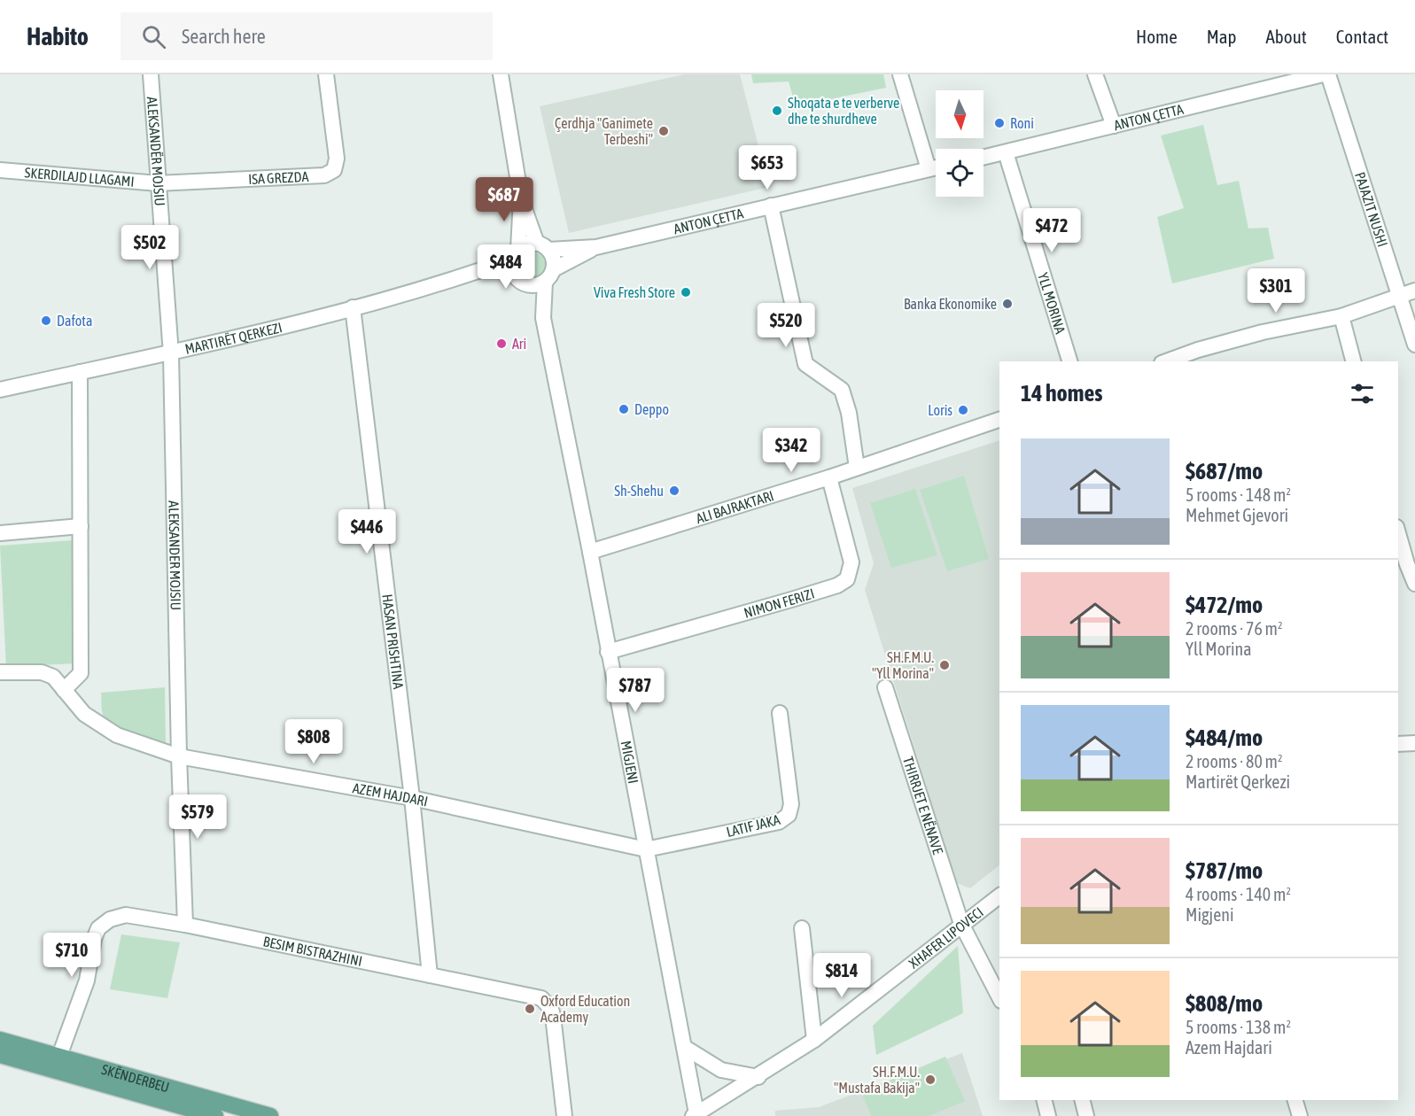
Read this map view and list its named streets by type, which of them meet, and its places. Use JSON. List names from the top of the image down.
{
  "streets": {
    "main road": ["SKËNDERBEU"],
    "street": [
      "ANTON ÇETTA",
      "ALEKSANDËR MOJSIU",
      "SKERDILAJD LLAGAMI",
      "ISA GREZDA",
      "PAJAZIT NUSHI",
      "YLL MORINA",
      "MARTIRËT QERKEZI",
      "ALI BAJRAKTARI",
      "ALEKSANDER MOJSIU",
      "NIMON FERIZI",
      "HASAN PRISHTINA",
      "MIGJENI",
      "AZEM HAJDARI",
      "THIRRJET E NËNAVE",
      "LATIF JAKA",
      "XHAFER LIPOVECI",
      "BESIM BISTRAZHINI"
    ]
  },
  "crossings": [
    ["ANTON ÇETTA", "YLL MORINA"],
    ["ANTON ÇETTA", "MARTIRËT QERKEZI"],
    ["ANTON ÇETTA", "MIGJENI"],
    ["ALEKSANDËR MOJSIU", "SKERDILAJD LLAGAMI"],
    ["ALEKSANDËR MOJSIU", "ISA GREZDA"],
    ["ALEKSANDËR MOJSIU", "MARTIRËT QERKEZI"],
    ["ALEKSANDËR MOJSIU", "ALEKSANDER MOJSIU"],
    ["SKERDILAJD LLAGAMI", "ISA GREZDA"],
    ["MARTIRËT QERKEZI", "ALEKSANDER MOJSIU"],
    ["MARTIRËT QERKEZI", "HASAN PRISHTINA"],
    ["MARTIRËT QERKEZI", "MIGJENI"],
    ["ALI BAJRAKTARI", "NIMON FERIZI"],
    ["ALI BAJRAKTARI", "MIGJENI"],
    ["ALEKSANDER MOJSIU", "AZEM HAJDARI"],
    ["ALEKSANDER MOJSIU", "BESIM BISTRAZHINI"],
    ["NIMON FERIZI", "MIGJENI"],
    ["HASAN PRISHTINA", "AZEM HAJDARI"],
    ["HASAN PRISHTINA", "BESIM BISTRAZHINI"],
    ["MIGJENI", "AZEM HAJDARI"],
    ["MIGJENI", "LATIF JAKA"],
    ["MIGJENI", "XHAFER LIPOVECI"],
    ["AZEM HAJDARI", "LATIF JAKA"],
    ["THIRRJET E NËNAVE", "XHAFER LIPOVECI"],
    ["BESIM BISTRAZHINI", "SKËNDERBEU"]
  ],
  "places": [
    "Shoqata e te verberve dhe te shurdheve",
    "Roni",
    "Çerdhja \"Ganimete Terbeshi\"",
    "Viva Fresh Store",
    "Banka Ekonomike",
    "Dafota",
    "Ari",
    "Deppo",
    "Loris",
    "Sh-Shehu",
    "SH.F.M.U. \"Yll Morina\"",
    "Oxford Education Academy",
    "SH.F.M.U. \"Mustafa Bakija\""
  ],
  "north": "bottom",
  "page": {
    "header": "Habito",
    "search": "Search here",
    "nav": [
      "Home",
      "Map",
      "About",
      "Contact"
    ],
    "price": [
      "$653",
      "$687",
      "$472",
      "$502",
      "$484",
      "$301",
      "$520",
      "$342",
      "$446",
      "$787",
      "$808",
      "$579",
      "$710",
      "$814"
    ],
    "heading": "14 homes",
    "list": [
      {
        "name": "$687/mo",
        "note": "5 rooms · 148 m² · Mehmet Gjevori"
      },
      {
        "name": "$472/mo",
        "note": "2 rooms · 76 m² · Yll Morina"
      },
      {
        "name": "$484/mo",
        "note": "2 rooms · 80 m² · Martirët Qerkezi"
      },
      {
        "name": "$787/mo",
        "note": "4 rooms · 140 m² · Migjeni"
      },
      {
        "name": "$808/mo",
        "note": "5 rooms · 138 m² · Azem Hajdari"
      }
    ]
  }
}
